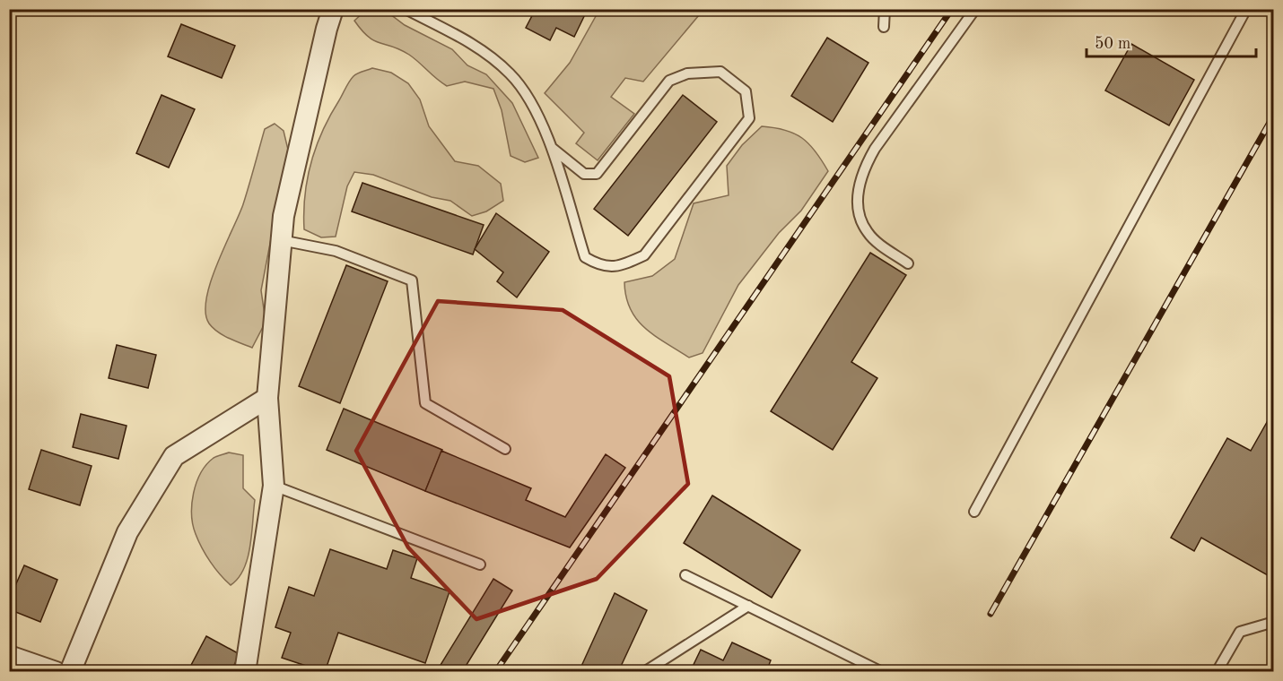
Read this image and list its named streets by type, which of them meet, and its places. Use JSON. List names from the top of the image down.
{
  "scale_bar": "50 m"
}
